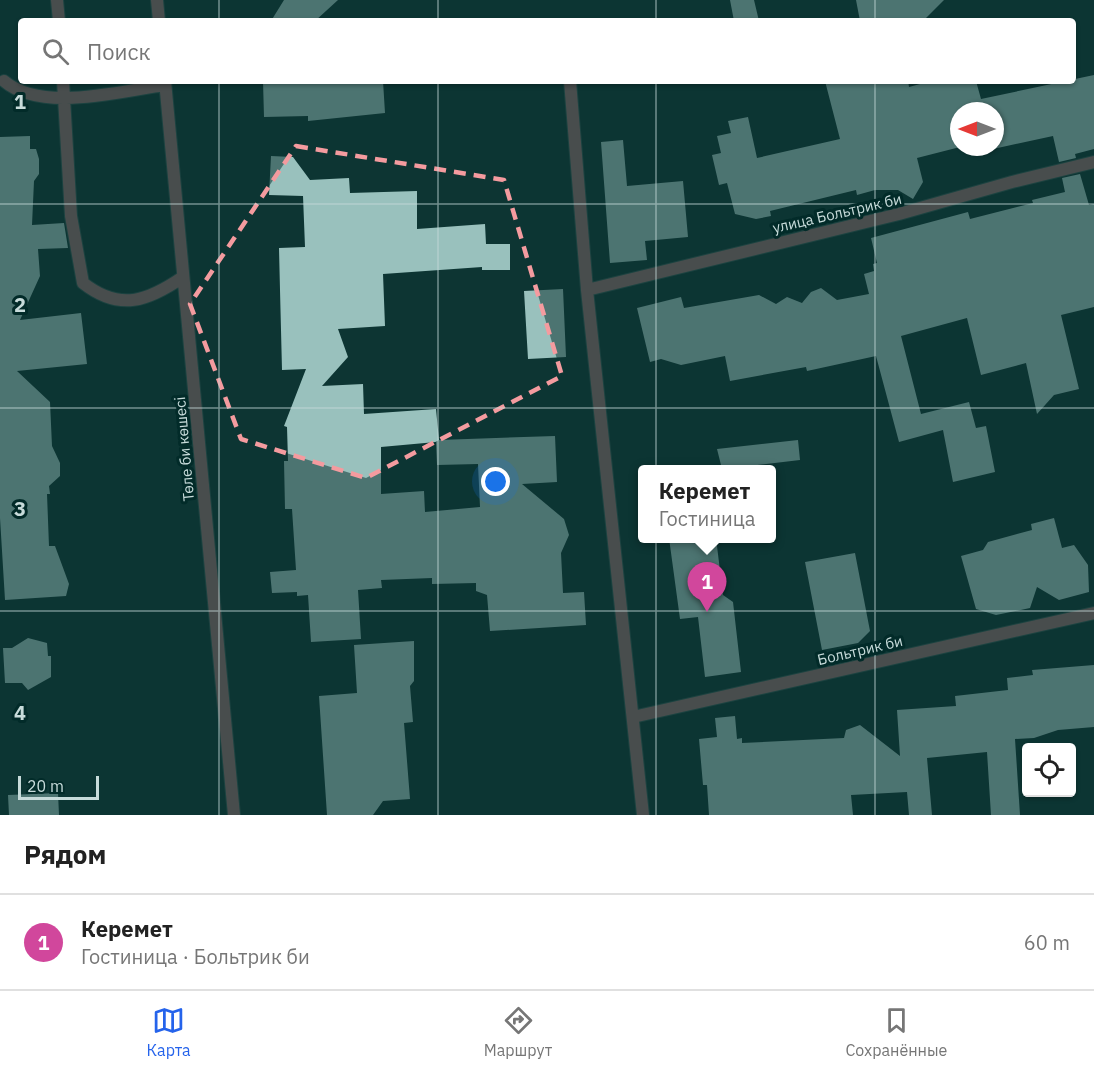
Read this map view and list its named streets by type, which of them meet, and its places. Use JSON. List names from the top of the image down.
{
  "streets": {
    "street": ["улица Больтрик би", "Төле би көшесі", "Больтрик би"]
  },
  "scale_bar": "20 m",
  "north": "left",
  "page": {
    "search": "Поиск",
    "popup": ["Керемет", "Гостиница"],
    "pins": "1",
    "scale": "20 m",
    "heading": "Рядом",
    "list": [
      {
        "mark": "1",
        "name": "Керемет",
        "note": "Гостиница · Больтрик би",
        "value": "60 m"
      }
    ],
    "nav": ["Карта", "Маршрут", "Сохранённые"]
  },
  "grid": {
    "rows": [
      "1",
      "2",
      "3",
      "4"
    ]
  }
}
